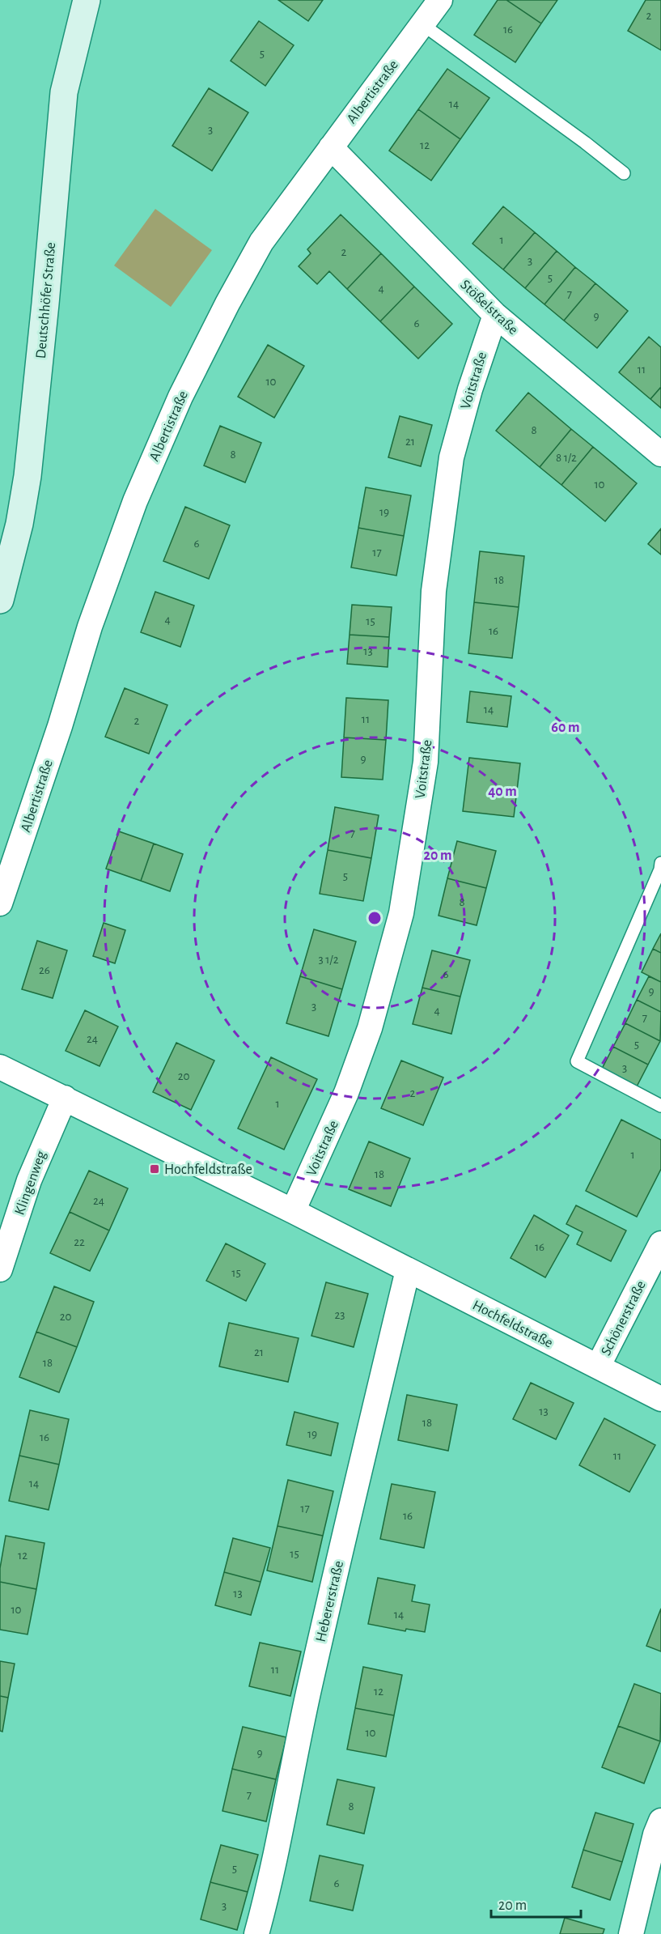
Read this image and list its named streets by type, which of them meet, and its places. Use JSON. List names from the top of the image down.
{
  "streets": {
    "main road": ["Deutschhöfer Straße"],
    "street": [
      "Albertistraße",
      "Stößelstraße",
      "Voitstraße",
      "Klingenweg",
      "Schönerstraße",
      "Hochfeldstraße",
      "Hebererstraße"
    ]
  },
  "crossings": [
    ["Albertistraße", "Stößelstraße"],
    ["Stößelstraße", "Voitstraße"],
    ["Voitstraße", "Hochfeldstraße"],
    ["Klingenweg", "Hochfeldstraße"],
    ["Schönerstraße", "Hochfeldstraße"],
    ["Hochfeldstraße", "Hebererstraße"]
  ],
  "places": {
    "transit": ["Hochfeldstraße"]
  },
  "house_numbers": [
    "2",
    "16",
    "5",
    "14",
    "3",
    "12",
    "1",
    "2",
    "3",
    "5",
    "4",
    "7",
    "9",
    "6",
    "11",
    "10",
    "8",
    "21",
    "8",
    "8 1/2",
    "10",
    "19",
    "6",
    "17",
    "18",
    "4",
    "15",
    "16",
    "13",
    "14",
    "11",
    "2",
    "9",
    "7",
    "5",
    "8",
    "3 1/2",
    "26",
    "6",
    "9",
    "3",
    "4",
    "7",
    "24",
    "5",
    "3",
    "20",
    "2",
    "1",
    "1",
    "18",
    "24",
    "22",
    "16",
    "15",
    "23",
    "20",
    "21",
    "18",
    "13",
    "18",
    "19",
    "16",
    "11",
    "14",
    "17",
    "16",
    "15",
    "12",
    "13",
    "10",
    "14",
    "11",
    "12",
    "10",
    "9",
    "7",
    "8",
    "5",
    "6",
    "3"
  ],
  "scale_bar": "20 m",
  "rings": ["60 m", "40 m", "20 m"]
}
